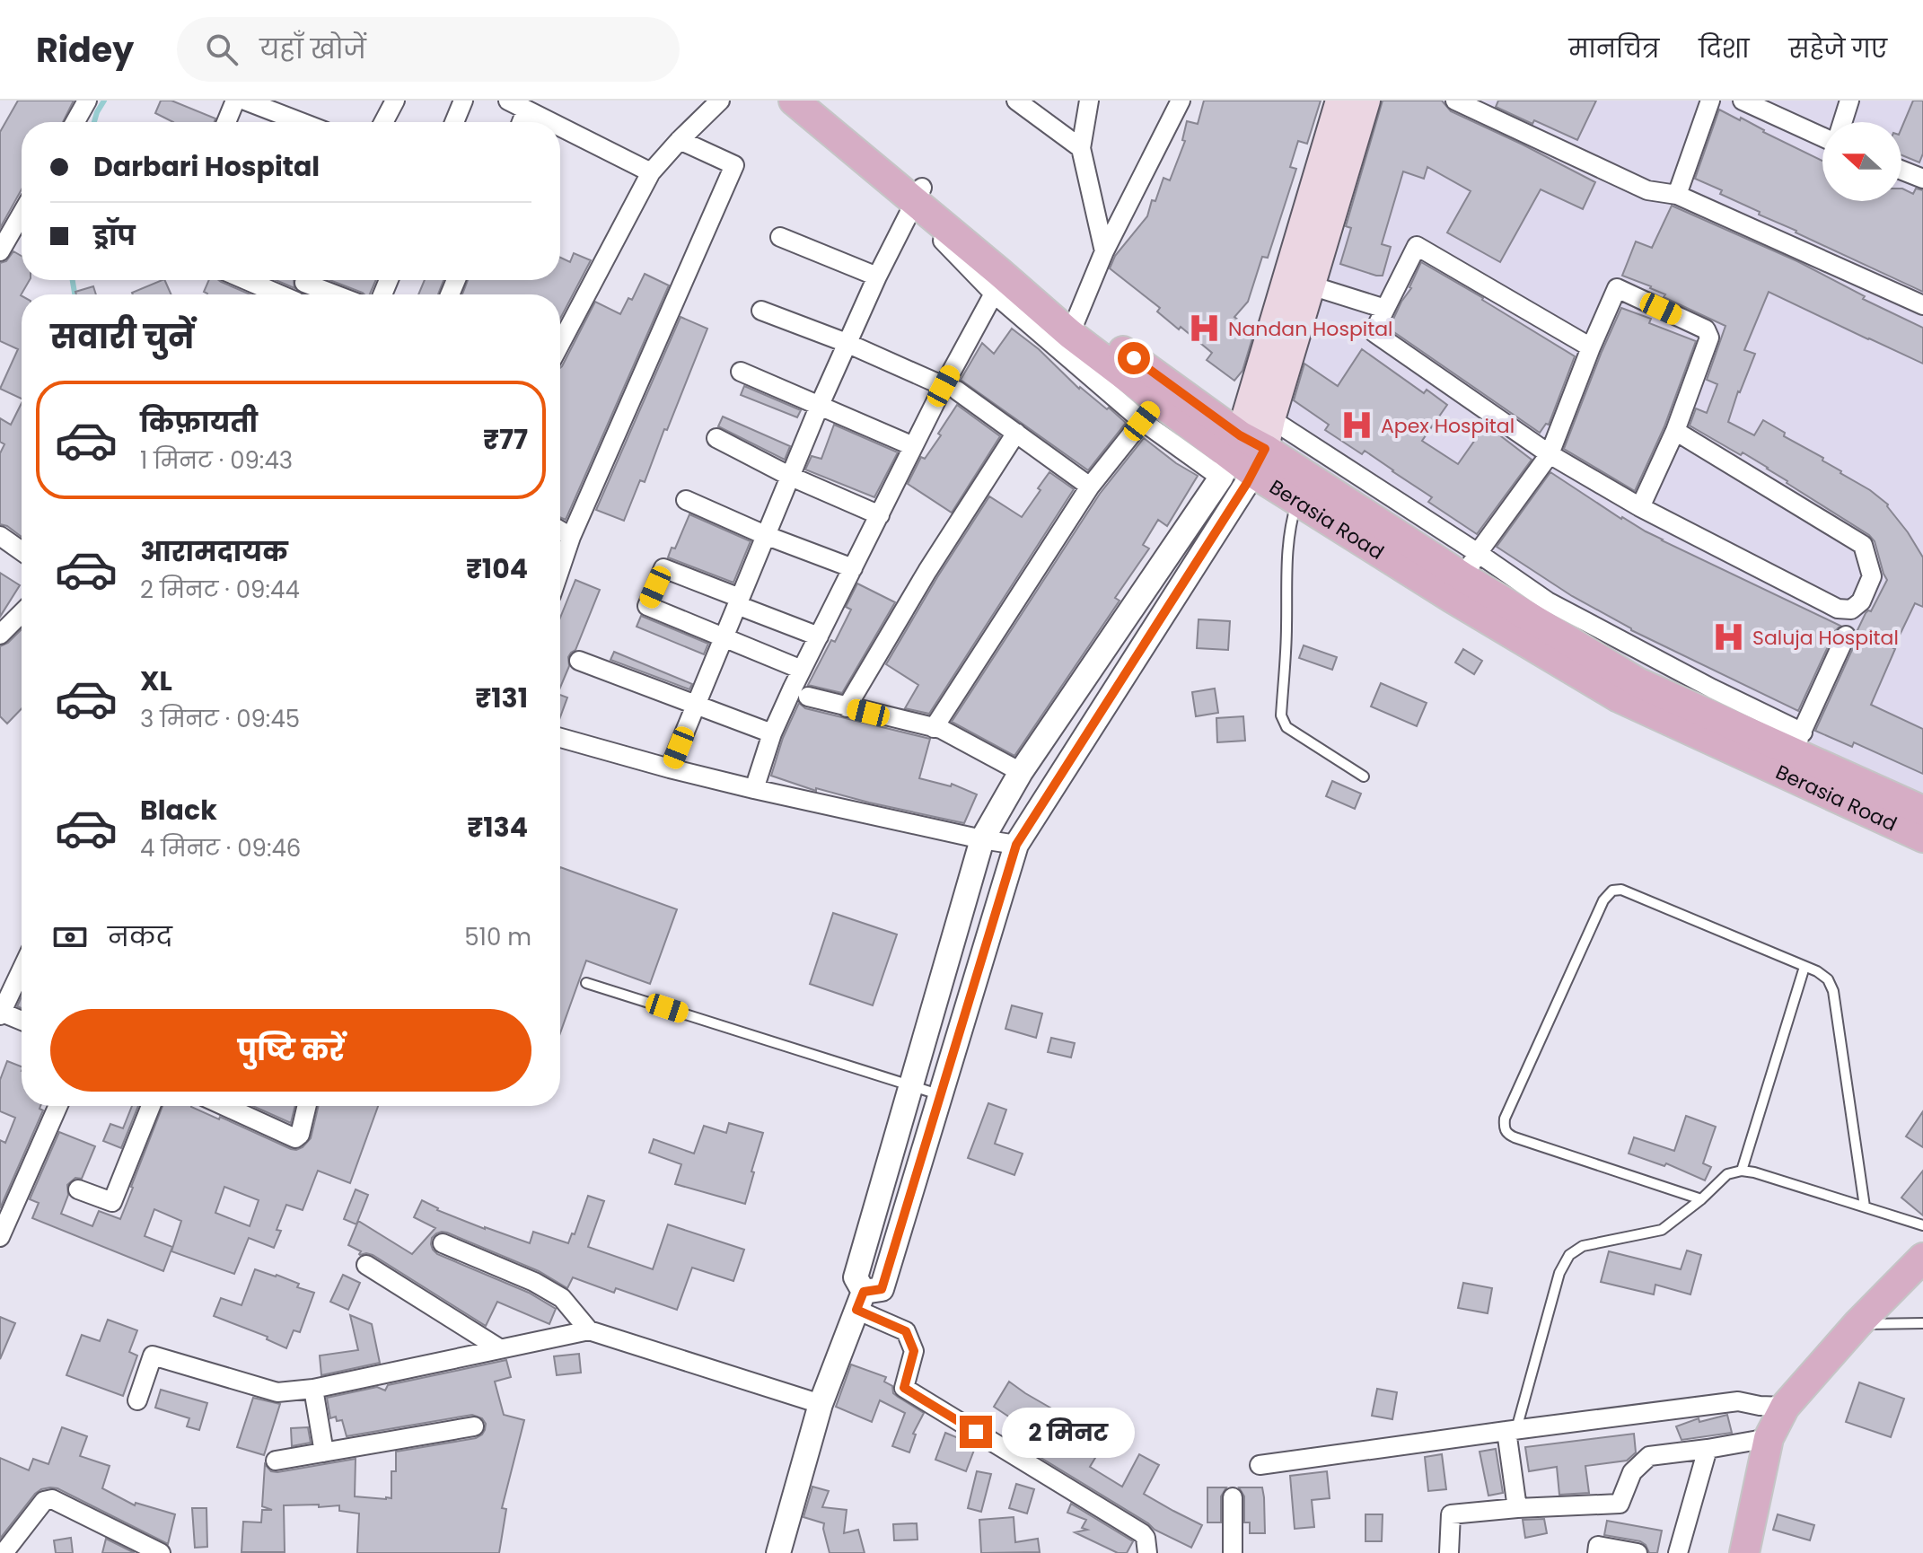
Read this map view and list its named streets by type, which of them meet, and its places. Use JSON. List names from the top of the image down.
{
  "streets": {
    "main road": ["Berasia Road"]
  },
  "places": {
    "hospital": ["Nandan Hospital", "Apex Hospital", "Saluja Hospital"]
  },
  "north": "left",
  "page": {
    "header": "Ridey",
    "search": "यहाँ खोजें",
    "nav": ["मानचित्र", "दिशा", "सहेजे गए"],
    "banner": ["Darbari Hospital", "ड्रॉप"],
    "heading": "सवारी चुनें",
    "list": [
      {
        "name": "किफ़ायती",
        "note": "1 मिनट · 09:43",
        "value": "₹77"
      },
      {
        "name": "आरामदायक",
        "note": "2 मिनट · 09:44",
        "value": "₹104"
      },
      {
        "name": "XL",
        "note": "3 मिनट · 09:45",
        "value": "₹131"
      },
      {
        "name": "Black",
        "note": "4 मिनट · 09:46",
        "value": "₹134"
      }
    ],
    "pay": ["नकद", "510 m"],
    "buttons": "पुष्टि करें",
    "bubble": "2 मिनट"
  }
}
